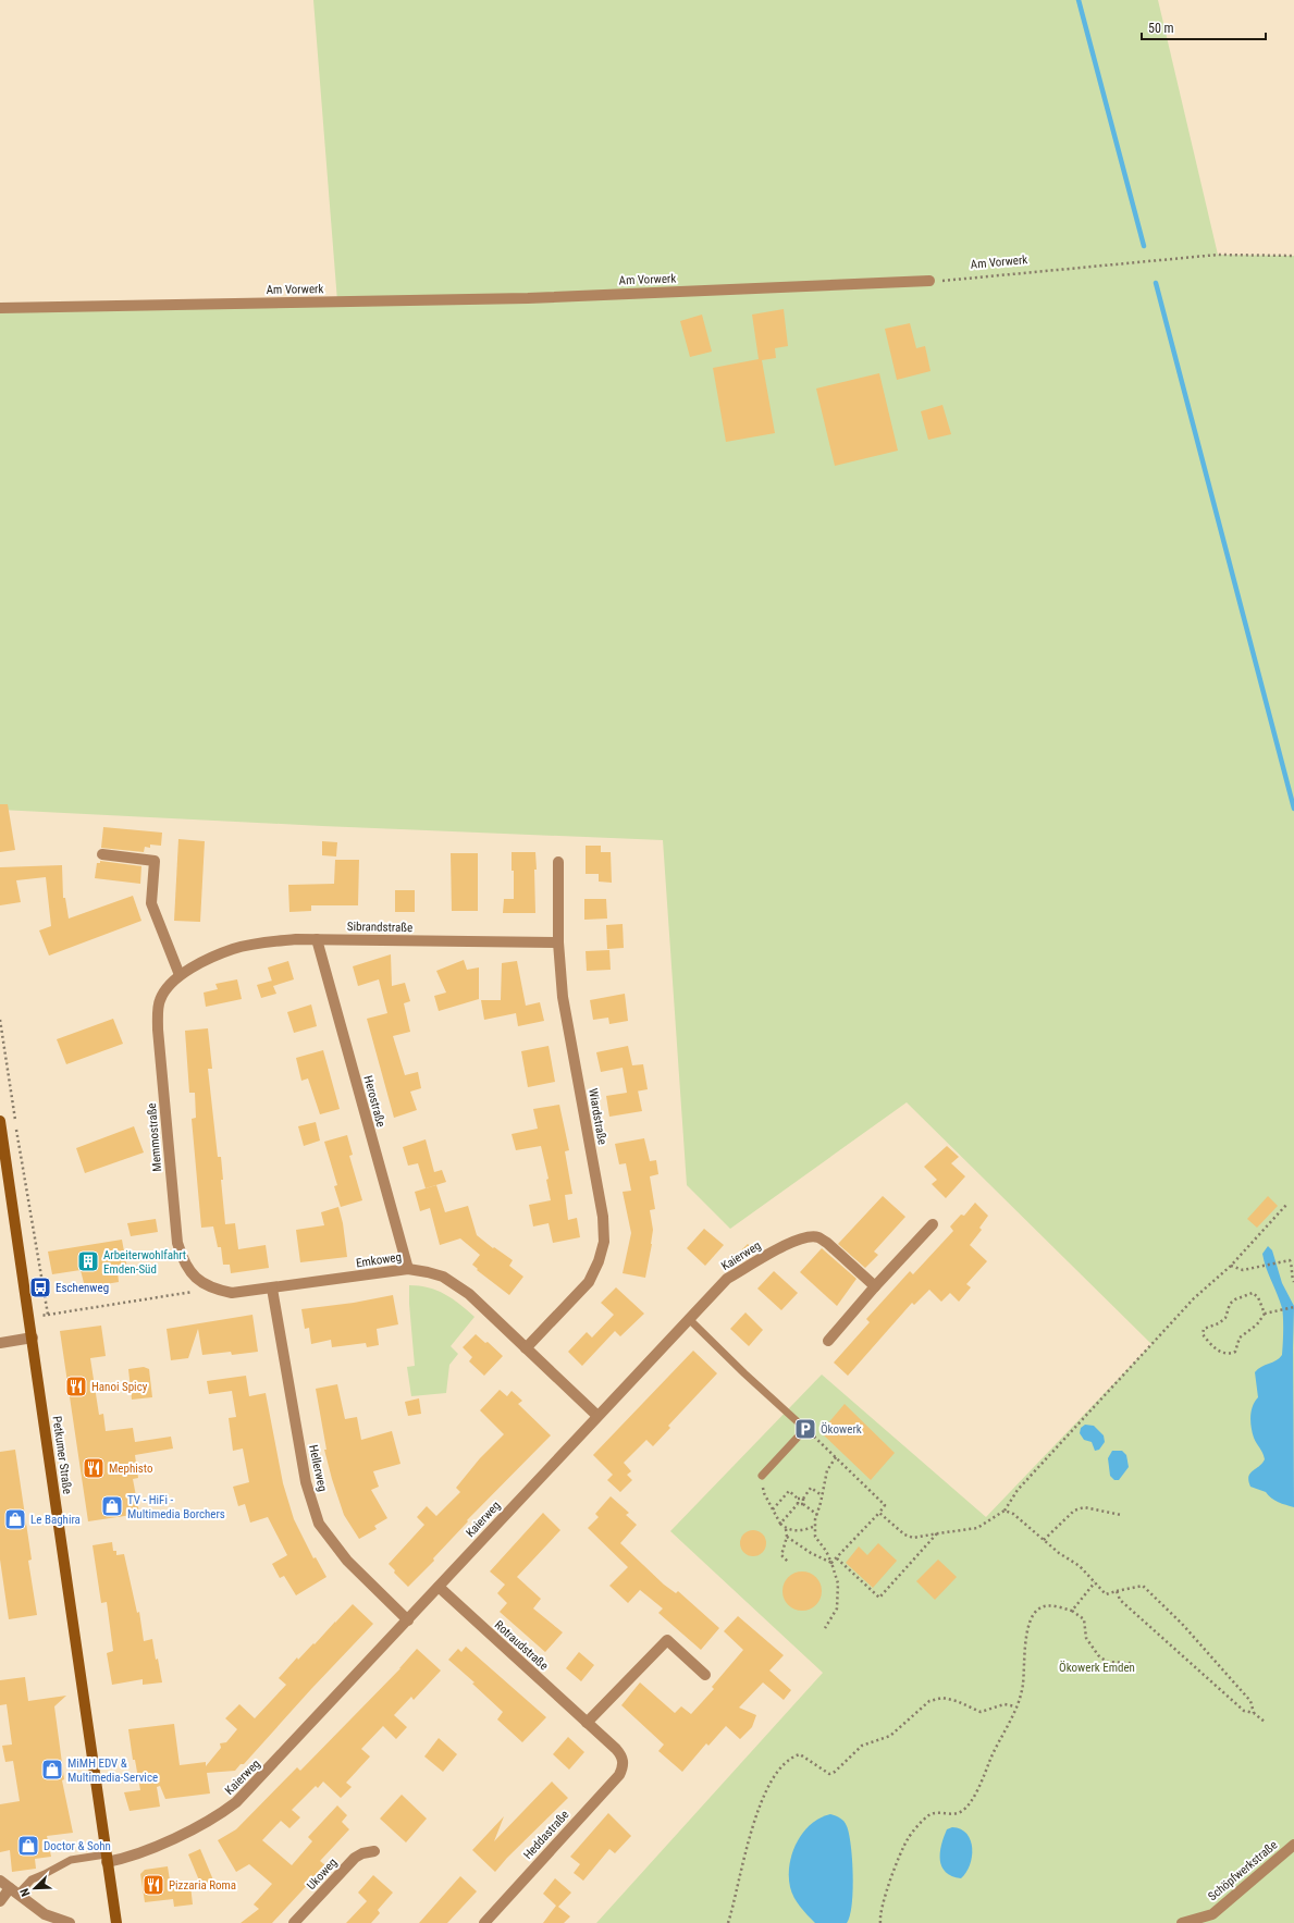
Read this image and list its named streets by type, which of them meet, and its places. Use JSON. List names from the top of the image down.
{
  "streets": {
    "main road": ["Petkumer Straße"],
    "street": [
      "Am Vorwerk",
      "Sibrandstraße",
      "Herostraße",
      "Wiardstraße",
      "Memmostraße",
      "Kaierweg",
      "Emkoweg",
      "Hellerweg",
      "Rotraudstraße",
      "Heddastraße",
      "Schöpfwerkstraße",
      "Ukoweg"
    ]
  },
  "crossings": [
    ["Sibrandstraße", "Herostraße"],
    ["Sibrandstraße", "Wiardstraße"],
    ["Sibrandstraße", "Memmostraße"],
    ["Herostraße", "Emkoweg"],
    ["Wiardstraße", "Emkoweg"],
    ["Memmostraße", "Emkoweg"],
    ["Kaierweg", "Emkoweg"],
    ["Kaierweg", "Petkumer Straße"],
    ["Kaierweg", "Hellerweg"],
    ["Kaierweg", "Rotraudstraße"],
    ["Emkoweg", "Hellerweg"],
    ["Rotraudstraße", "Heddastraße"]
  ],
  "parks": ["Ökowerk Emden"],
  "places": {
    "building": ["Arbeiterwohlfahrt Emden-Süd"],
    "bus stop": ["Eschenweg"],
    "restaurant": ["Hanoi Spicy", "Mephisto", "Pizzaria Roma"],
    "parking": ["Ökowerk"],
    "shop": [
      "TV - HiFi - Multimedia Borchers",
      "Le Baghira",
      "MiMH EDV & Multimedia-Service",
      "Doctor & Sohn"
    ]
  },
  "scale_bar": "50 m",
  "north": "bottom left"
}
